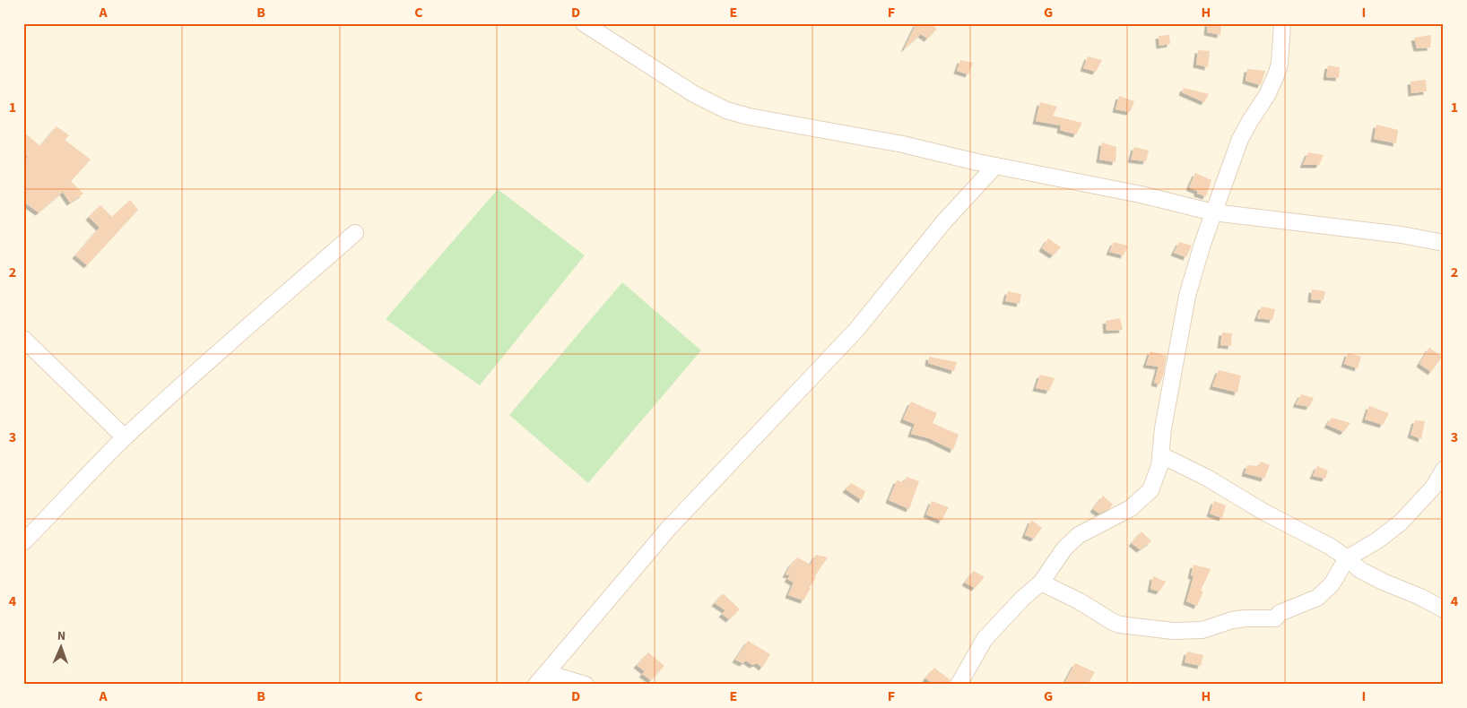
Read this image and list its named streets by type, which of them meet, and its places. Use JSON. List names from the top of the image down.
{
  "north": "top",
  "grid": {
    "columns": [
      "A",
      "B",
      "C",
      "D",
      "E",
      "F",
      "G",
      "H",
      "I"
    ],
    "rows": [
      "1",
      "2",
      "3",
      "4"
    ]
  }
}
